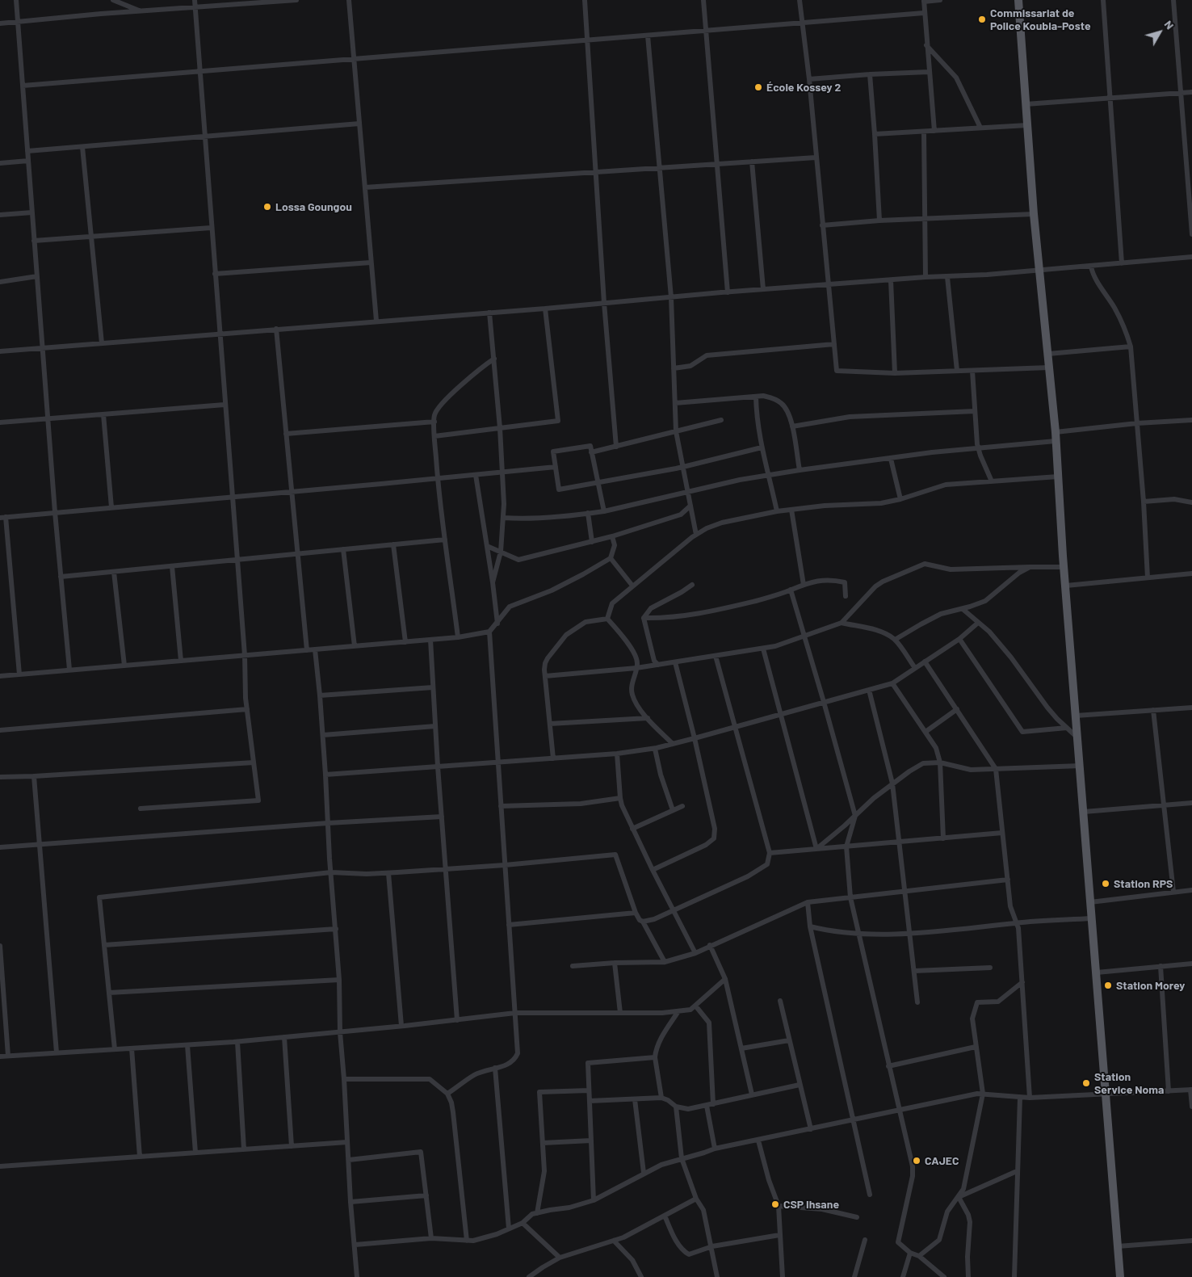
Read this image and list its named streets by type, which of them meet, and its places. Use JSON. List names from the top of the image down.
{
  "places": [
    "Commissariat de Police Koubia-Poste",
    "École Kossey 2",
    "Lossa Goungou",
    "Station RPS",
    "Station Morey",
    "Station Service Noma",
    "CAJEC",
    "CSP Ihsane"
  ],
  "north": "top right"
}
